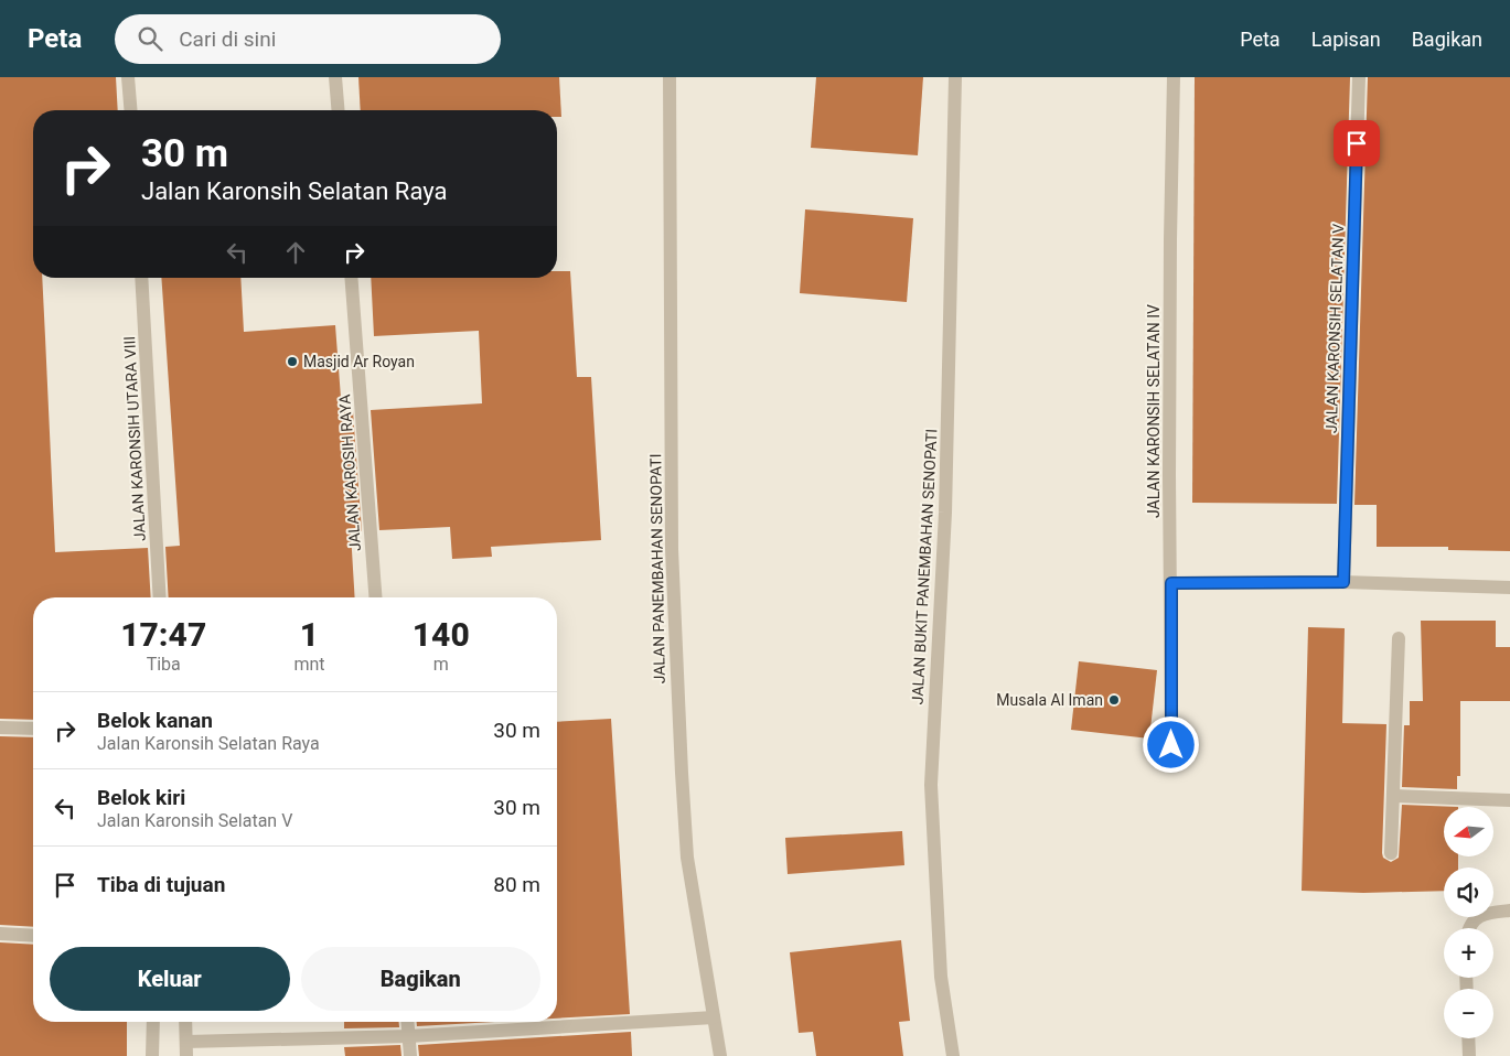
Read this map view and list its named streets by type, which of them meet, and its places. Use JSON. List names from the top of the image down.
{
  "streets": {
    "street": [
      "JALAN KARONSIH SELATAN V",
      "JALAN KARONSIH SELATAN IV",
      "JALAN KARONSIH UTARA VIII",
      "JALAN KAROSIH RAYA",
      "JALAN BUKIT PANEMBAHAN SENOPATI",
      "JALAN PANEMBAHAN SENOPATI"
    ]
  },
  "places": ["Masjid Ar Royan", "Musala Al Iman"],
  "north": "left",
  "page": {
    "header": "Peta",
    "search": "Cari di sini",
    "nav": ["Peta", "Lapisan", "Bagikan"],
    "turn": ["30 m", "Jalan Karonsih Selatan Raya"],
    "eta": [
      "17:47",
      "Tiba",
      "1",
      "mnt",
      "140",
      "m"
    ],
    "list": [
      {
        "name": "Belok kanan",
        "note": "Jalan Karonsih Selatan Raya",
        "value": "30 m"
      },
      {
        "name": "Belok kiri",
        "note": "Jalan Karonsih Selatan V",
        "value": "30 m"
      },
      {
        "name": "Tiba di tujuan",
        "value": "80 m"
      }
    ],
    "map_buttons": ["+", "−"],
    "buttons": ["Keluar", "Bagikan"]
  }
}
